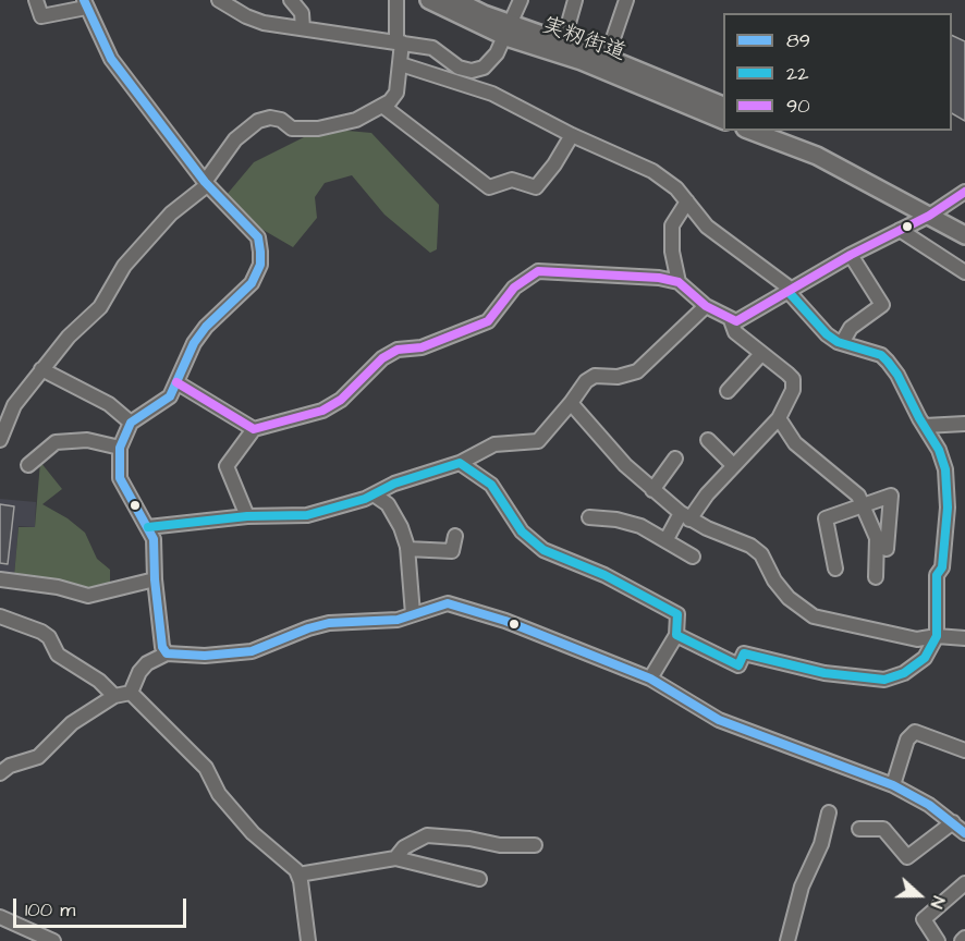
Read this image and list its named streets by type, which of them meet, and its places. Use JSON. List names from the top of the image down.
{
  "streets": {
    "main road": ["実籾街道"]
  },
  "lines": ["transit line 89", "transit line 90", "transit line 22"],
  "legend": ["89", "22", "90"],
  "scale_bar": "100 m",
  "north": "right"
}
